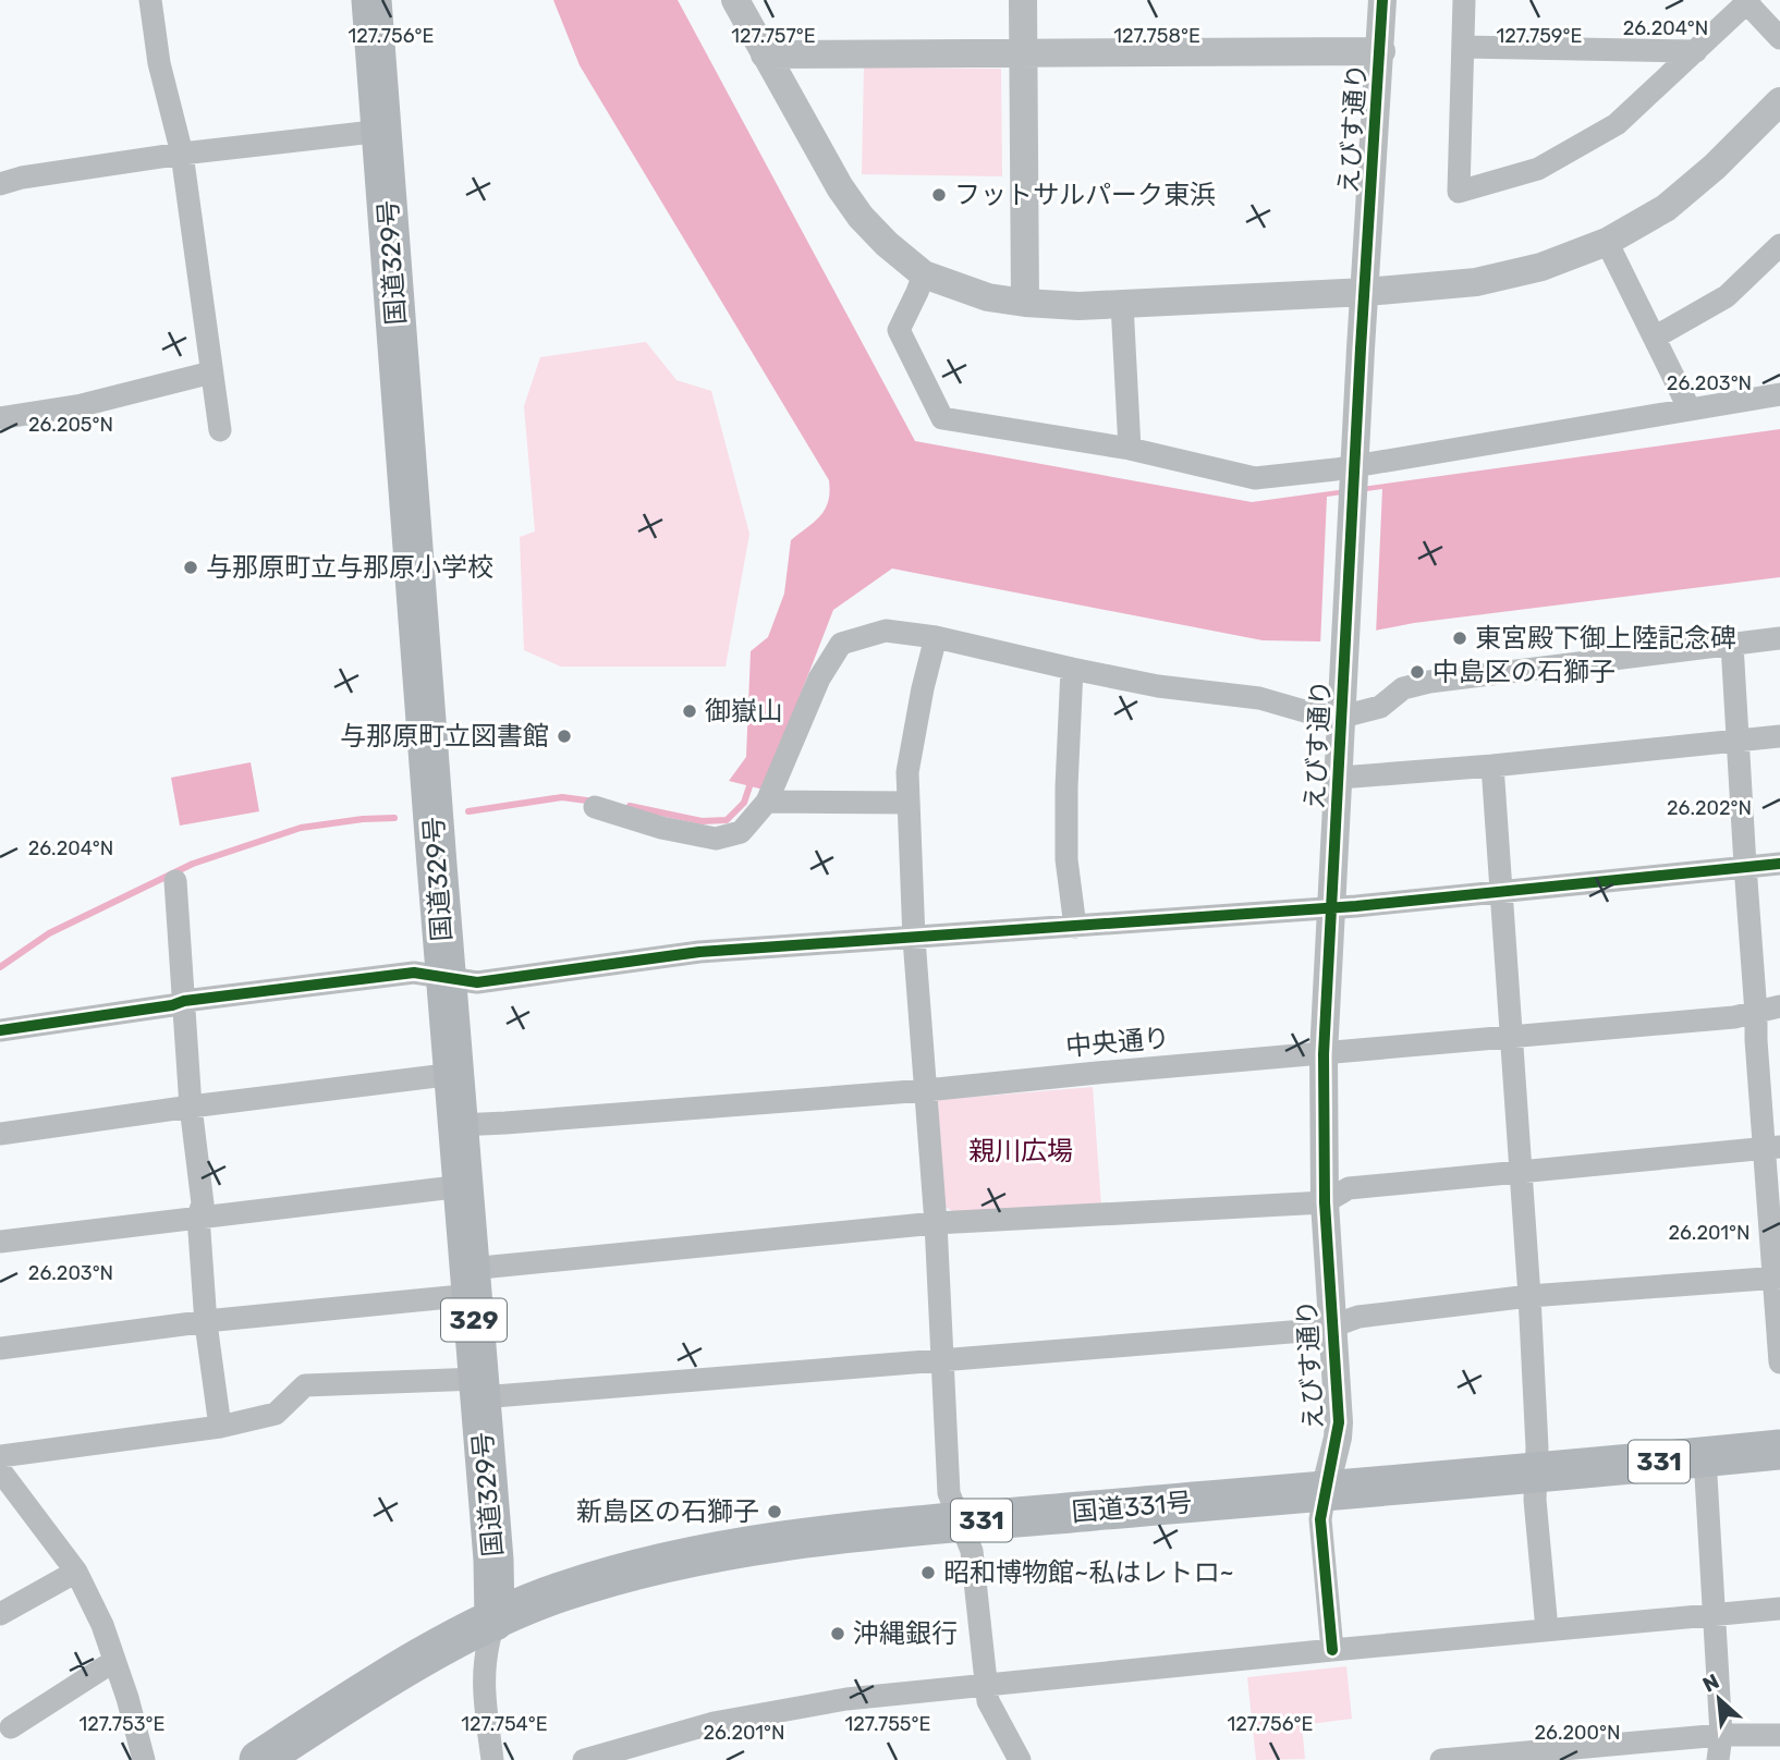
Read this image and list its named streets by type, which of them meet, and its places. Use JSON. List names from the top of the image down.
{
  "streets": {
    "highway": [
      "国道329号",
      "329",
      "331",
      "国道331号"
    ],
    "street": ["えびす通り", "中央通り"]
  },
  "crossings": [
    ["えびす通り", "中央通り"],
    ["えびす通り", "国道331号"],
    ["国道329号", "中央通り"],
    ["国道329号", "国道331号"]
  ],
  "parks": ["親川広場"],
  "places": [
    "フットサルパーク東浜",
    "与那原町立与那原小学校",
    "東宮殿下御上陸記念碑",
    "中島区の石獅子",
    "御嶽山",
    "与那原町立図書館",
    "新島区の石獅子",
    "昭和博物館~私はレトロ~",
    "沖縄銀行"
  ],
  "north": "top left",
  "coordinates": [
    "26.204°N",
    "127.756°E",
    "127.757°E",
    "127.758°E",
    "127.759°E",
    "26.203°N",
    "26.205°N",
    "26.202°N",
    "26.201°N",
    "127.753°E",
    "127.754°E",
    "127.755°E",
    "26.200°N"
  ]
}
